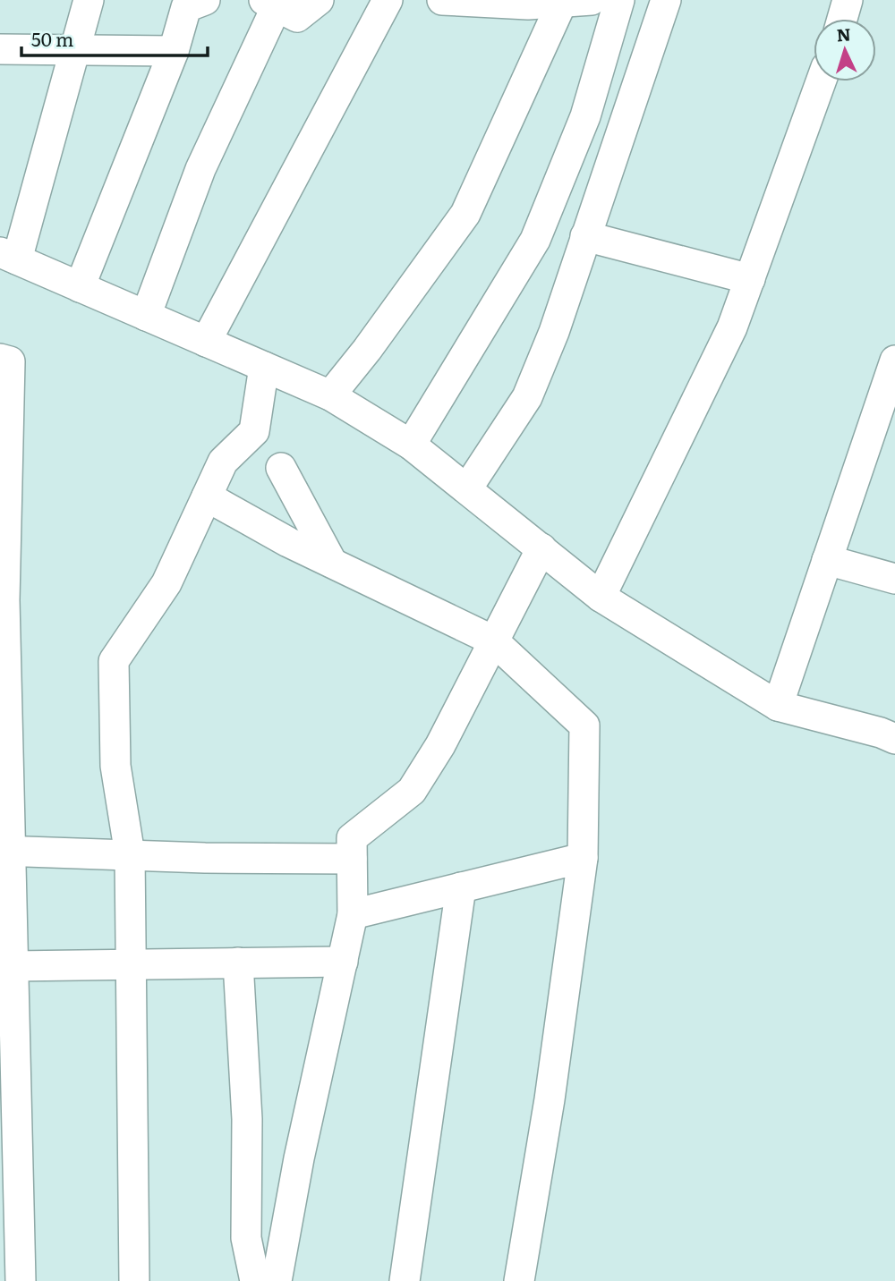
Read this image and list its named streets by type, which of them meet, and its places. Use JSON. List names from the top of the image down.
{
  "scale_bar": "50 m",
  "north": "top"
}
